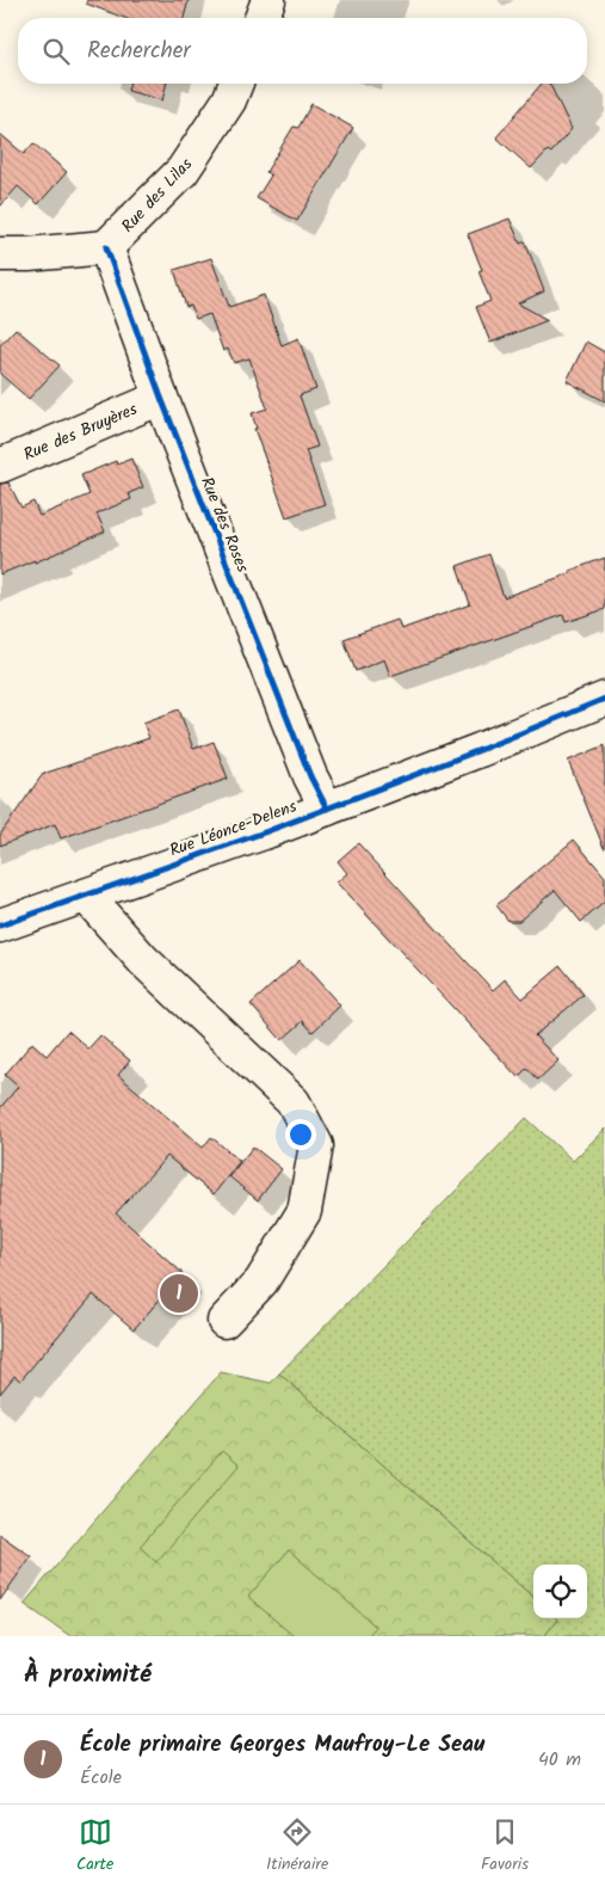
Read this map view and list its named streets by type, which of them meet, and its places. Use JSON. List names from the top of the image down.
{
  "streets": {
    "street": [
      "Rue des Lilas",
      "Rue des Bruyères",
      "Rue des Roses",
      "Rue Léonce-Delens"
    ]
  },
  "crossings": [
    ["Rue des Lilas", "Rue des Roses"],
    ["Rue des Bruyères", "Rue des Roses"],
    ["Rue des Roses", "Rue Léonce-Delens"]
  ],
  "page": {
    "search": "Rechercher",
    "pins": "1",
    "heading": "À proximité",
    "list": [
      {
        "mark": "1",
        "name": "École primaire Georges Maufroy-Le Seau",
        "note": "École",
        "value": "40 m"
      }
    ],
    "nav": ["Carte", "Itinéraire", "Favoris"]
  }
}
